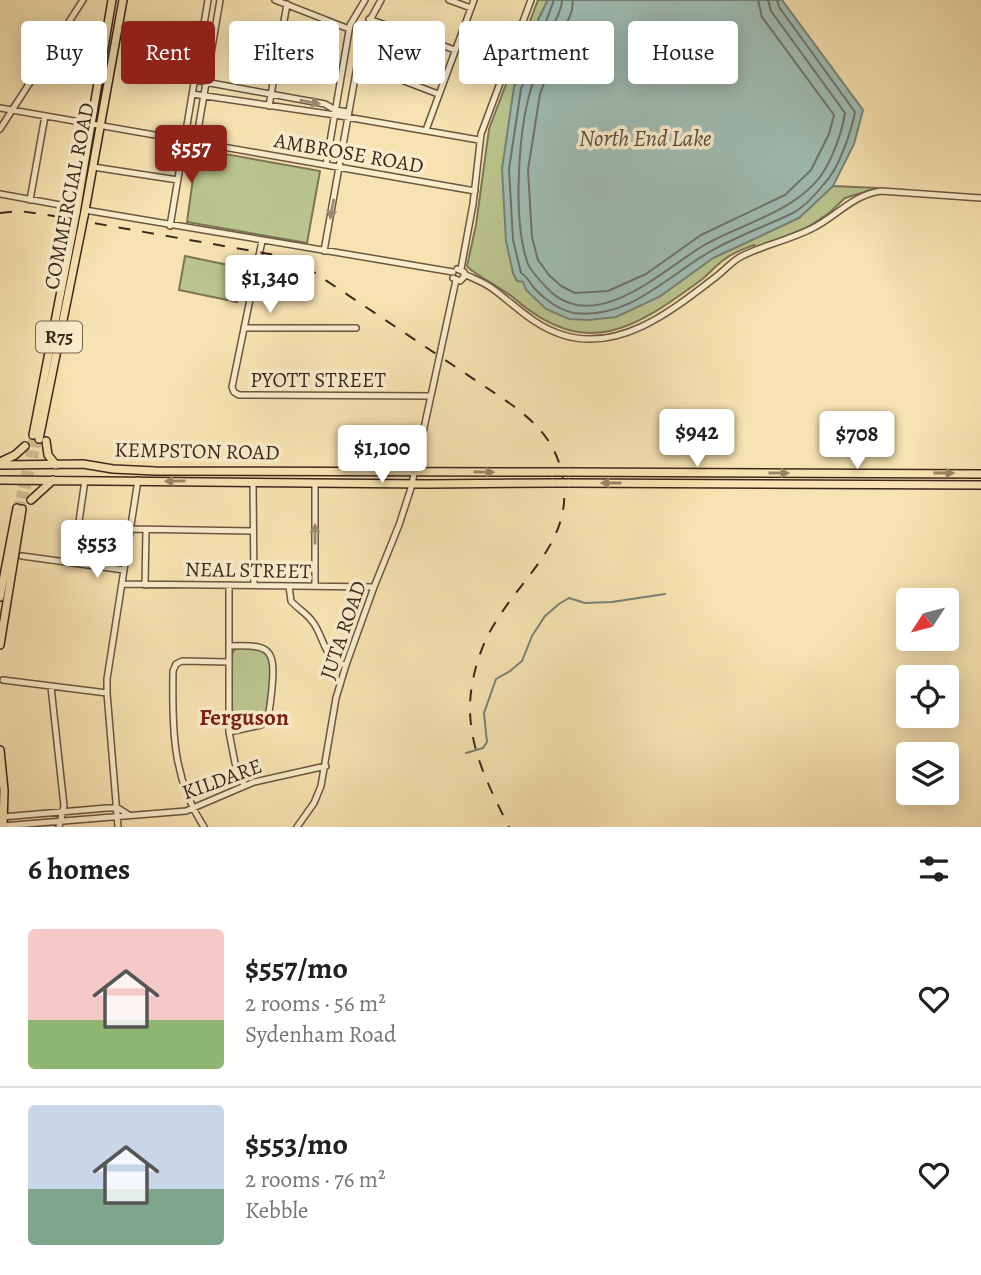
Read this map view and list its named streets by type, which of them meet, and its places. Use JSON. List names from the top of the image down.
{
  "streets": {
    "main road": ["COMMERCIAL ROAD", "R75", "KEMPSTON ROAD"],
    "street": [
      "AMBROSE ROAD",
      "PYOTT STREET",
      "NEAL STREET",
      "JUTA ROAD",
      "KILDARE"
    ]
  },
  "crossings": [
    ["AMBROSE ROAD", "COMMERCIAL ROAD"],
    ["AMBROSE ROAD", "JUTA ROAD"],
    ["COMMERCIAL ROAD", "KEMPSTON ROAD"],
    ["PYOTT STREET", "JUTA ROAD"],
    ["KEMPSTON ROAD", "JUTA ROAD"],
    ["NEAL STREET", "JUTA ROAD"],
    ["JUTA ROAD", "KILDARE"]
  ],
  "districts": ["Ferguson"],
  "water": ["North End Lake"],
  "north": "bottom left",
  "page": {
    "chip": [
      "Buy",
      "Rent",
      "Filters",
      "New",
      "Apartment",
      "House"
    ],
    "price": [
      "$557",
      "$1,340",
      "$942",
      "$708",
      "$1,100",
      "$553"
    ],
    "heading": "6 homes",
    "list": [
      {
        "name": "$557/mo",
        "note": "2 rooms · 56 m² · Sydenham Road"
      },
      {
        "name": "$553/mo",
        "note": "2 rooms · 76 m² · Kebble"
      }
    ]
  }
}
